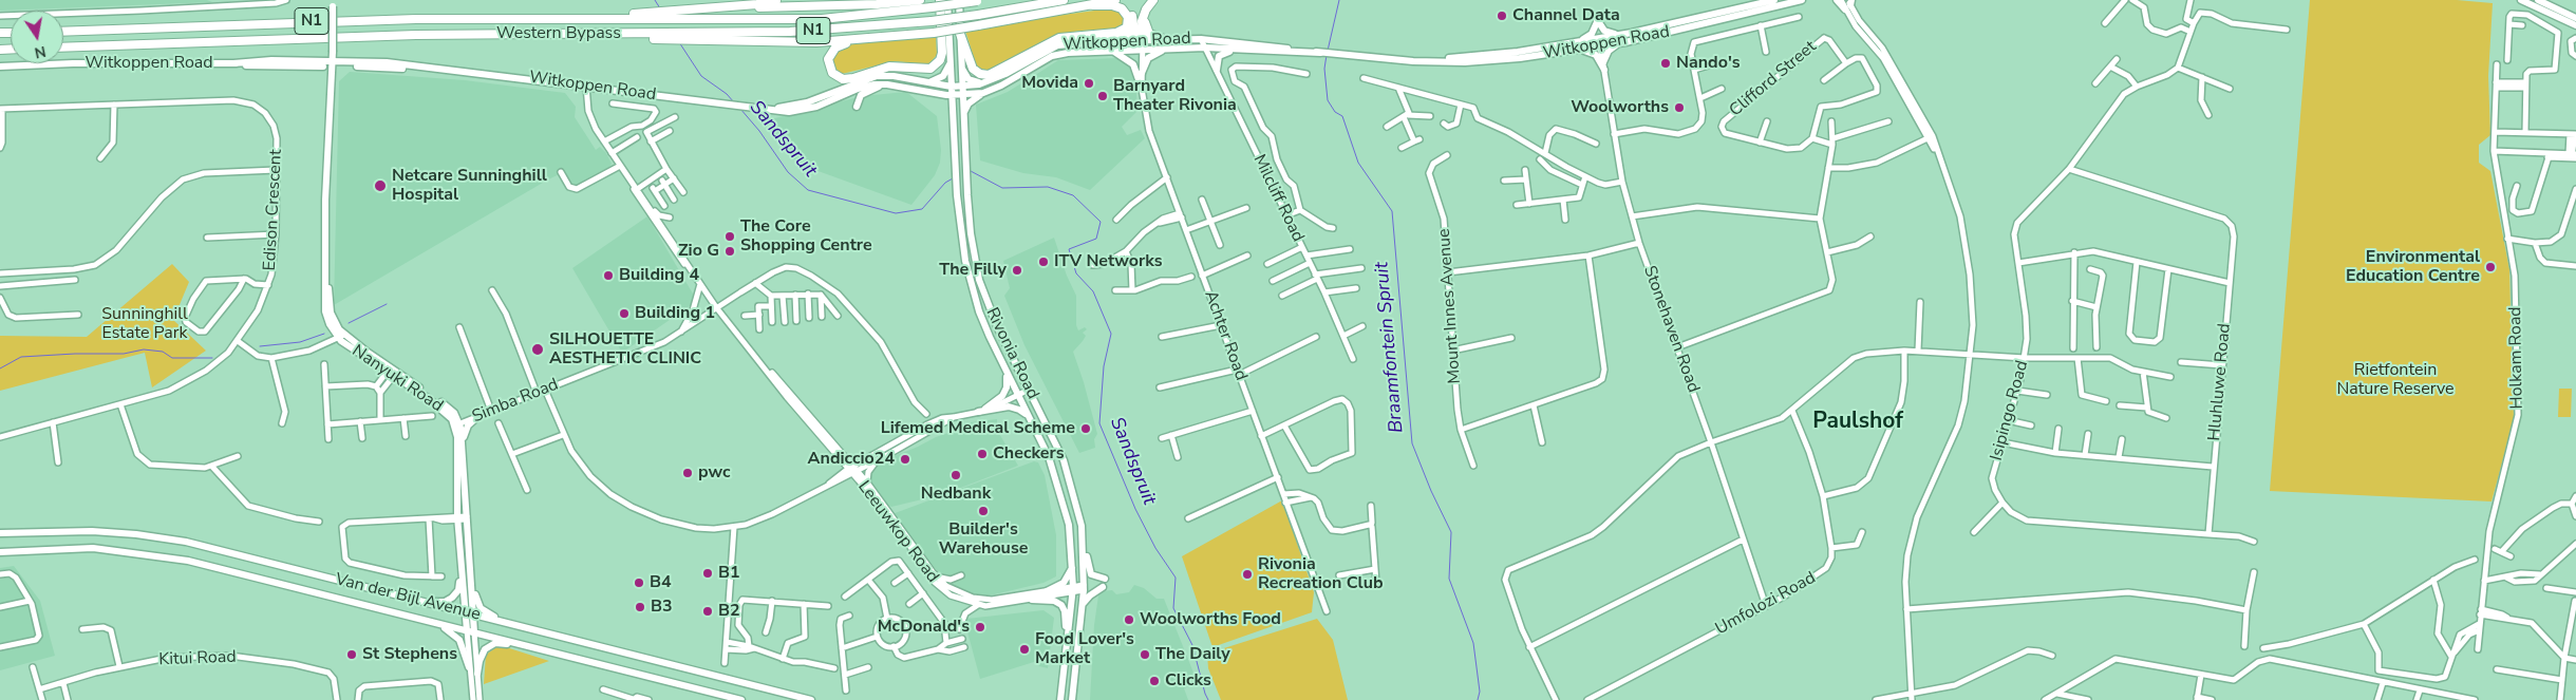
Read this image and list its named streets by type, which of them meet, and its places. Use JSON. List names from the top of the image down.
{
  "streets": {
    "highway": ["N1", "Western Bypass"],
    "main road": [
      "Witkoppen Road",
      "Rivonia Road",
      "Nanyuki Road",
      "Van der Bijl Avenue"
    ],
    "street": [
      "Clifford Street",
      "Milcliff Road",
      "Edison Crescent",
      "Mount Innes Avenue",
      "Stonehaven Road",
      "Achter Road",
      "Holkam Road",
      "Hluhluwe Road",
      "Simba Road",
      "Isipingo Road",
      "Leeuwkop Road",
      "Umfolozi Road",
      "Kitui Road"
    ]
  },
  "crossings": [
    ["N1", "Western Bypass"],
    ["Witkoppen Road", "Milcliff Road"],
    ["Witkoppen Road", "Stonehaven Road"],
    ["Witkoppen Road", "Achter Road"],
    ["Witkoppen Road", "Rivonia Road"],
    ["Witkoppen Road", "Nanyuki Road"],
    ["Witkoppen Road", "Leeuwkop Road"],
    ["Stonehaven Road", "Umfolozi Road"],
    ["Rivonia Road", "Leeuwkop Road"],
    ["Nanyuki Road", "Simba Road"],
    ["Nanyuki Road", "Van der Bijl Avenue"],
    ["Hluhluwe Road", "Isipingo Road"],
    ["Simba Road", "Leeuwkop Road"]
  ],
  "districts": ["Paulshof"],
  "water": ["Sandspruit", "Braamfontein Spruit"],
  "parks": ["Sunninghill Estate Park", "Rietfontein Nature Reserve"],
  "places": [
    "Channel Data",
    "Nando's",
    "Movida",
    "Barnyard Theater Rivonia",
    "Woolworths",
    "Netcare Sunninghill Hospital",
    "The Core Shopping Centre",
    "Zio G",
    "ITV Networks",
    "Environmental Education Centre",
    "The Filly",
    "Building 4",
    "Building 1",
    "SILHOUETTE AESTHETIC CLINIC",
    "Lifemed Medical Scheme",
    "Checkers",
    "Andiccio24",
    "pwc",
    "Nedbank",
    "Builder's Warehouse",
    "B1",
    "Rivonia Recreation Club",
    "B4",
    "B3",
    "B2",
    "Woolworths Food",
    "McDonald's",
    "Food Lover's Market",
    "St Stephens",
    "The Daily",
    "Clicks"
  ],
  "north": "bottom"
}
